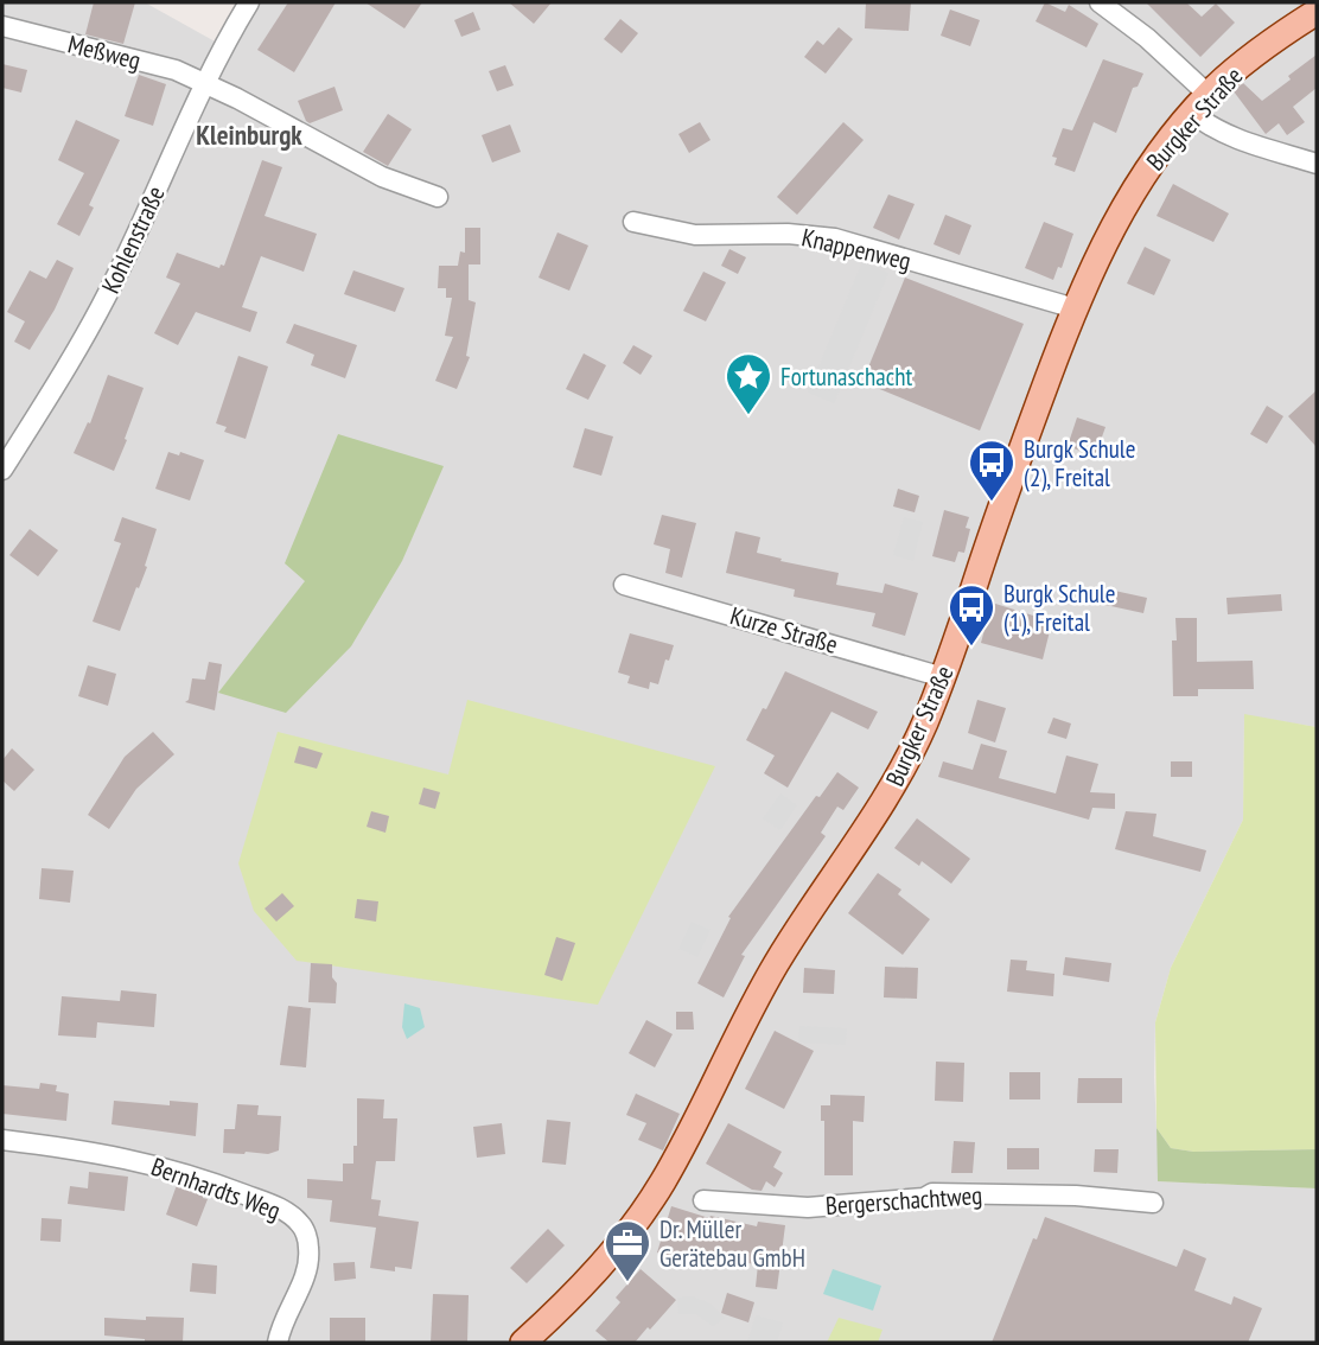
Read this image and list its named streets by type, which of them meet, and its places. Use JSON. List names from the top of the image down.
{
  "streets": {
    "main road": ["Burgker Straße"],
    "street": [
      "Meßweg",
      "Kohlenstraße",
      "Knappenweg",
      "Kurze Straße",
      "Bernhardts Weg",
      "Bergerschachtweg"
    ]
  },
  "crossings": [
    ["Meßweg", "Kohlenstraße"],
    ["Burgker Straße", "Knappenweg"],
    ["Burgker Straße", "Kurze Straße"]
  ],
  "districts": ["Kleinburgk"],
  "places": {
    "place": ["Fortunaschacht"],
    "bus stop": ["Burgk Schule (2), Freital", "Burgk Schule (1), Freital"],
    "office": ["Dr. Müller Gerätebau GmbH"]
  }
}
